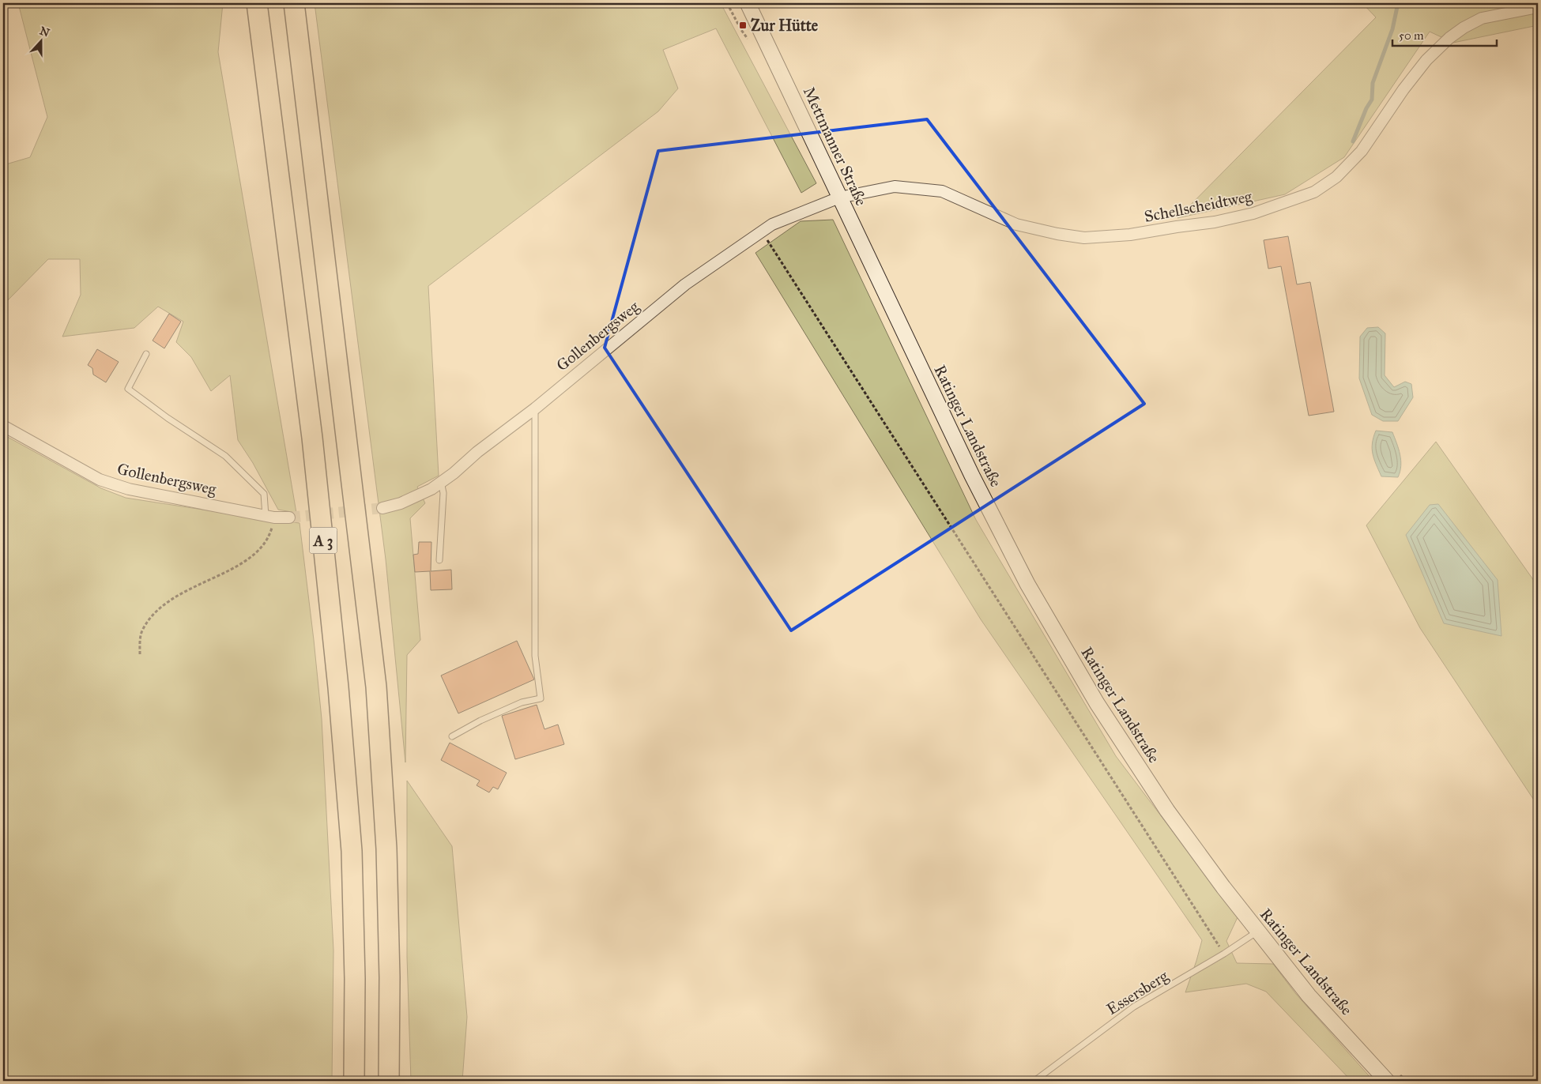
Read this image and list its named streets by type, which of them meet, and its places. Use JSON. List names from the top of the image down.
{
  "streets": {
    "highway": ["A 3"],
    "main road": ["Mettmanner Straße", "Ratinger Landstraße"],
    "street": ["Schellscheidtweg", "Gollenbergsweg"],
    "lane": ["Essersberg"]
  },
  "crossings": [
    ["Mettmanner Straße", "Schellscheidtweg"],
    ["Mettmanner Straße", "Gollenbergsweg"],
    ["Mettmanner Straße", "Ratinger Landstraße"],
    ["Schellscheidtweg", "Gollenbergsweg"],
    ["Ratinger Landstraße", "Essersberg"]
  ],
  "places": {
    "transit": ["Zur Hütte"]
  },
  "scale_bar": "50 m",
  "north": "top"
}
